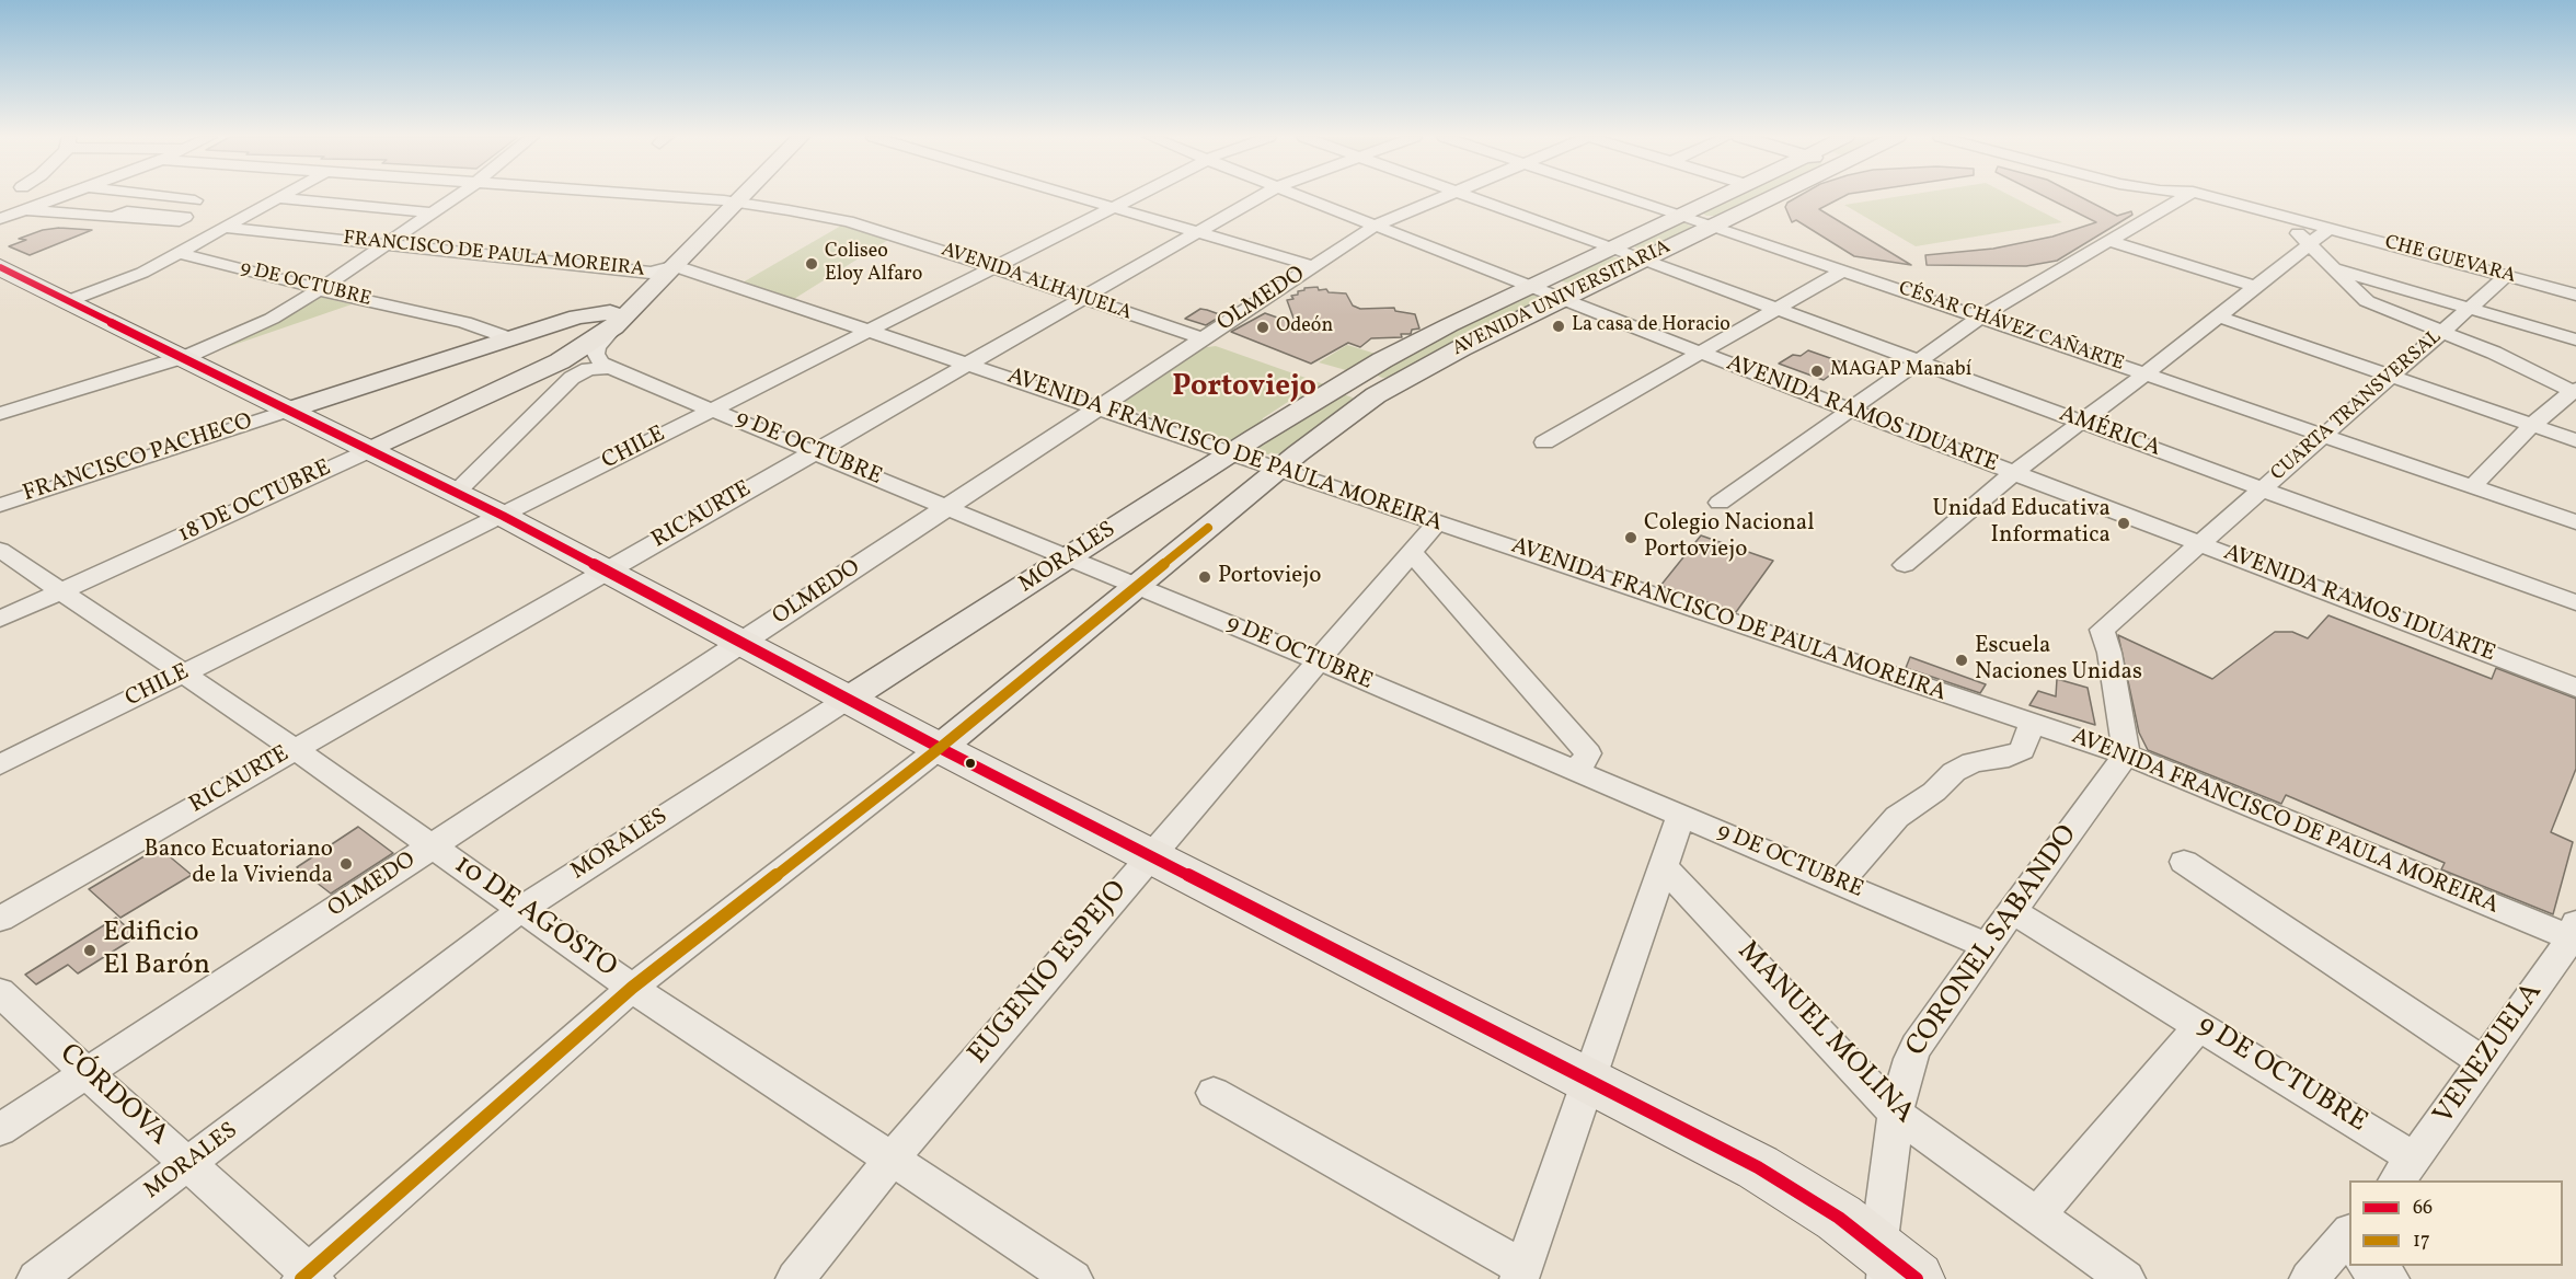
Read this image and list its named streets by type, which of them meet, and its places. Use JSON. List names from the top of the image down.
{
  "streets": {
    "main road": [
      "AVENIDA UNIVERSITARIA",
      "FRANCISCO PACHECO",
      "18 DE OCTUBRE",
      "MORALES"
    ],
    "street": [
      "FRANCISCO DE PAULA MOREIRA",
      "CHE GUEVARA",
      "AVENIDA ALHAJUELA",
      "9 DE OCTUBRE",
      "OLMEDO",
      "CÉSAR CHÁVEZ CAÑARTE",
      "CUARTA TRANSVERSAL",
      "AVENIDA RAMOS IDUARTE",
      "AMÉRICA",
      "CHILE",
      "AVENIDA FRANCISCO DE PAULA MOREIRA",
      "RICAURTE",
      "10 DE AGOSTO",
      "CORONEL SABANDO",
      "EUGENIO ESPEJO",
      "MANUEL MOLINA",
      "VENEZUELA",
      "CÓRDOVA"
    ]
  },
  "crossings": [
    ["FRANCISCO DE PAULA MOREIRA", "CHILE"],
    ["FRANCISCO DE PAULA MOREIRA", "AVENIDA FRANCISCO DE PAULA MOREIRA"],
    ["FRANCISCO DE PAULA MOREIRA", "18 DE OCTUBRE"],
    ["CHE GUEVARA", "CUARTA TRANSVERSAL"],
    ["AVENIDA ALHAJUELA", "OLMEDO"],
    ["AVENIDA ALHAJUELA", "CHILE"],
    ["AVENIDA ALHAJUELA", "RICAURTE"],
    ["9 DE OCTUBRE", "AVENIDA UNIVERSITARIA"],
    ["9 DE OCTUBRE", "OLMEDO"],
    ["9 DE OCTUBRE", "CHILE"],
    ["9 DE OCTUBRE", "FRANCISCO PACHECO"],
    ["9 DE OCTUBRE", "RICAURTE"],
    ["9 DE OCTUBRE", "MORALES"],
    ["9 DE OCTUBRE", "CORONEL SABANDO"],
    ["9 DE OCTUBRE", "EUGENIO ESPEJO"],
    ["9 DE OCTUBRE", "VENEZUELA"],
    ["AVENIDA UNIVERSITARIA", "CÉSAR CHÁVEZ CAÑARTE"],
    ["AVENIDA UNIVERSITARIA", "AVENIDA RAMOS IDUARTE"],
    ["AVENIDA UNIVERSITARIA", "AMÉRICA"],
    ["AVENIDA UNIVERSITARIA", "AVENIDA FRANCISCO DE PAULA MOREIRA"],
    ["AVENIDA UNIVERSITARIA", "MORALES"],
    ["OLMEDO", "AVENIDA RAMOS IDUARTE"],
    ["OLMEDO", "AVENIDA FRANCISCO DE PAULA MOREIRA"],
    ["OLMEDO", "10 DE AGOSTO"],
    ["OLMEDO", "CÓRDOVA"],
    ["CÉSAR CHÁVEZ CAÑARTE", "CUARTA TRANSVERSAL"],
    ["CUARTA TRANSVERSAL", "AVENIDA RAMOS IDUARTE"],
    ["CUARTA TRANSVERSAL", "AMÉRICA"],
    ["CHILE", "AVENIDA FRANCISCO DE PAULA MOREIRA"],
    ["CHILE", "10 DE AGOSTO"],
    ["AVENIDA FRANCISCO DE PAULA MOREIRA", "RICAURTE"],
    ["AVENIDA FRANCISCO DE PAULA MOREIRA", "MORALES"],
    ["AVENIDA FRANCISCO DE PAULA MOREIRA", "CORONEL SABANDO"],
    ["AVENIDA FRANCISCO DE PAULA MOREIRA", "EUGENIO ESPEJO"],
    ["AVENIDA FRANCISCO DE PAULA MOREIRA", "VENEZUELA"],
    ["18 DE OCTUBRE", "10 DE AGOSTO"],
    ["RICAURTE", "10 DE AGOSTO"],
    ["MORALES", "10 DE AGOSTO"],
    ["MORALES", "CÓRDOVA"],
    ["10 DE AGOSTO", "EUGENIO ESPEJO"],
    ["CORONEL SABANDO", "MANUEL MOLINA"]
  ],
  "districts": ["Portoviejo"],
  "places": [
    "Coliseo Eloy Alfaro",
    "La casa de Horacio",
    "Odeón",
    "MAGAP Manabí",
    "Unidad Educativa Informatica",
    "Colegio Nacional Portoviejo",
    "Portoviejo",
    "Escuela Naciones Unidas",
    "Banco Ecuatoriano de la Vivienda",
    "Edificio El Barón"
  ],
  "lines": ["transit line 66", "transit line 17"],
  "legend": ["66", "17"]
}
